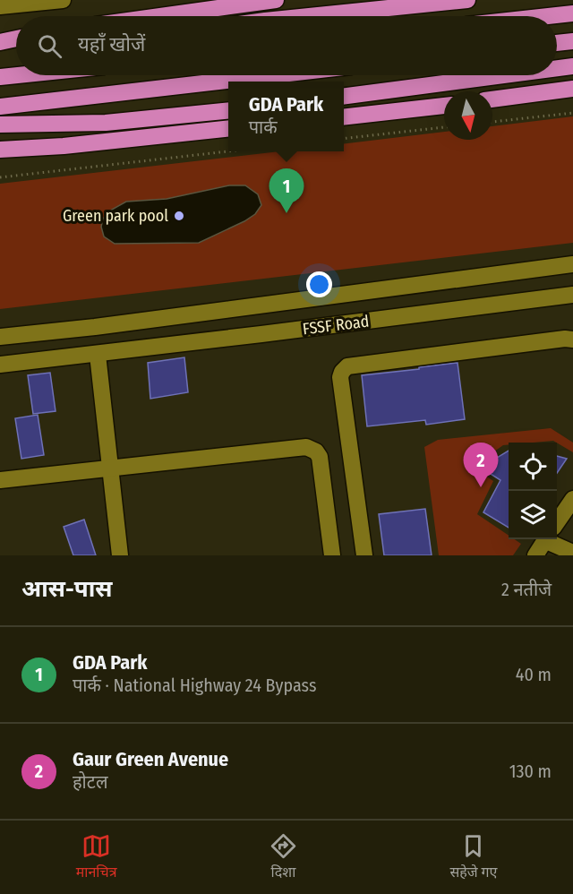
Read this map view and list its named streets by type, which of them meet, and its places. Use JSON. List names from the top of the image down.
{
  "streets": {
    "street": ["FSSF Road"]
  },
  "places": ["Green park pool"],
  "north": "bottom",
  "page": {
    "search": "यहाँ खोजें",
    "popup": ["GDA Park", "पार्क"],
    "pins": ["1", "2"],
    "heading": ["आस-पास", "2 नतीजे"],
    "list": [
      {
        "mark": "1",
        "name": "GDA Park",
        "note": "पार्क · National Highway 24 Bypass",
        "value": "40 m"
      },
      {
        "mark": "2",
        "name": "Gaur Green Avenue",
        "note": "होटल",
        "value": "130 m"
      }
    ],
    "nav": ["मानचित्र", "दिशा", "सहेजे गए"]
  }
}
